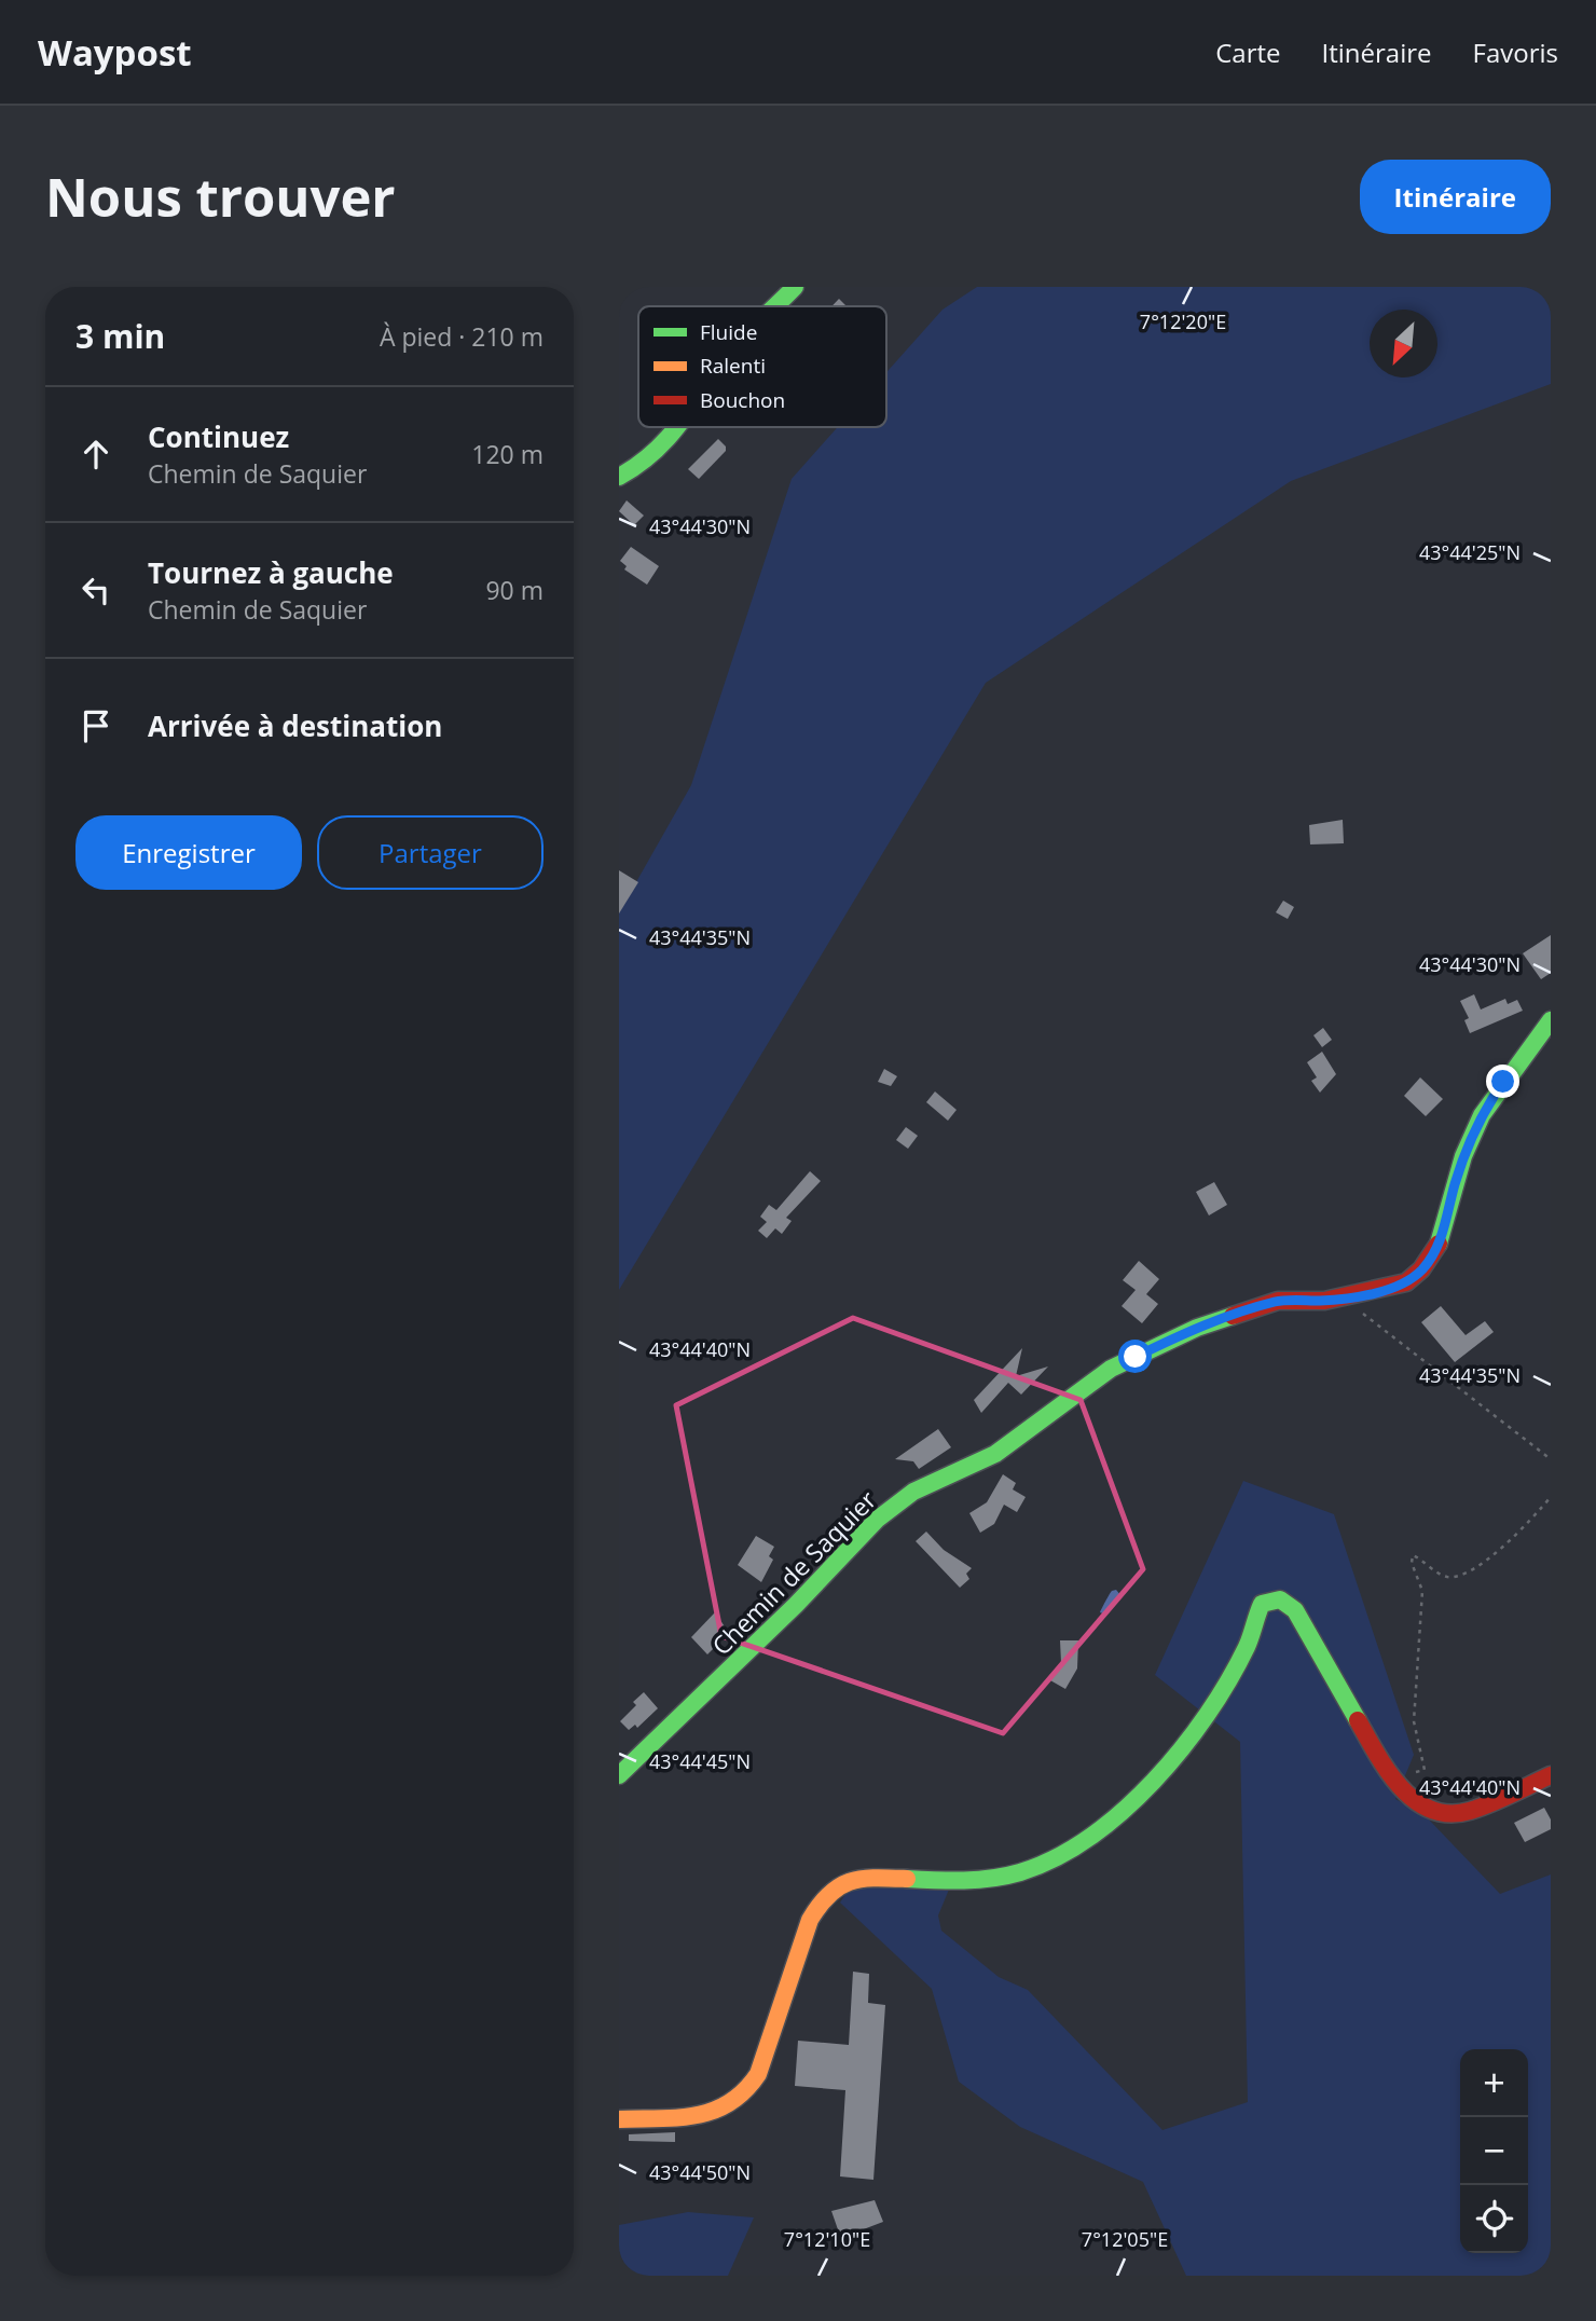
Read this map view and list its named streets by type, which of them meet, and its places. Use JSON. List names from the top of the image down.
{
  "streets": {
    "street": ["Chemin de Saquier"]
  },
  "legend": ["Fluide", "Ralenti", "Bouchon"],
  "north": "bottom left",
  "page": {
    "header": "Waypost",
    "nav": ["Carte", "Itinéraire", "Favoris"],
    "buttons": [
      "Itinéraire",
      ["Enregistrer", "Partager"]
    ],
    "title": "Nous trouver",
    "heading": ["3 min", "À pied · 210 m"],
    "list": [
      ["Continuez", "Chemin de Saquier", "120 m"],
      ["Tournez à gauche", "Chemin de Saquier", "90 m"],
      "Arrivée à destination"
    ],
    "map_buttons": ["+", "−"]
  },
  "coordinates": [
    "7°12'20\"E",
    "43°44'30\"N",
    "43°44'25\"N",
    "43°44'35\"N",
    "43°44'40\"N",
    "43°44'45\"N",
    "43°44'50\"N",
    "7°12'10\"E",
    "7°12'05\"E"
  ]
}
